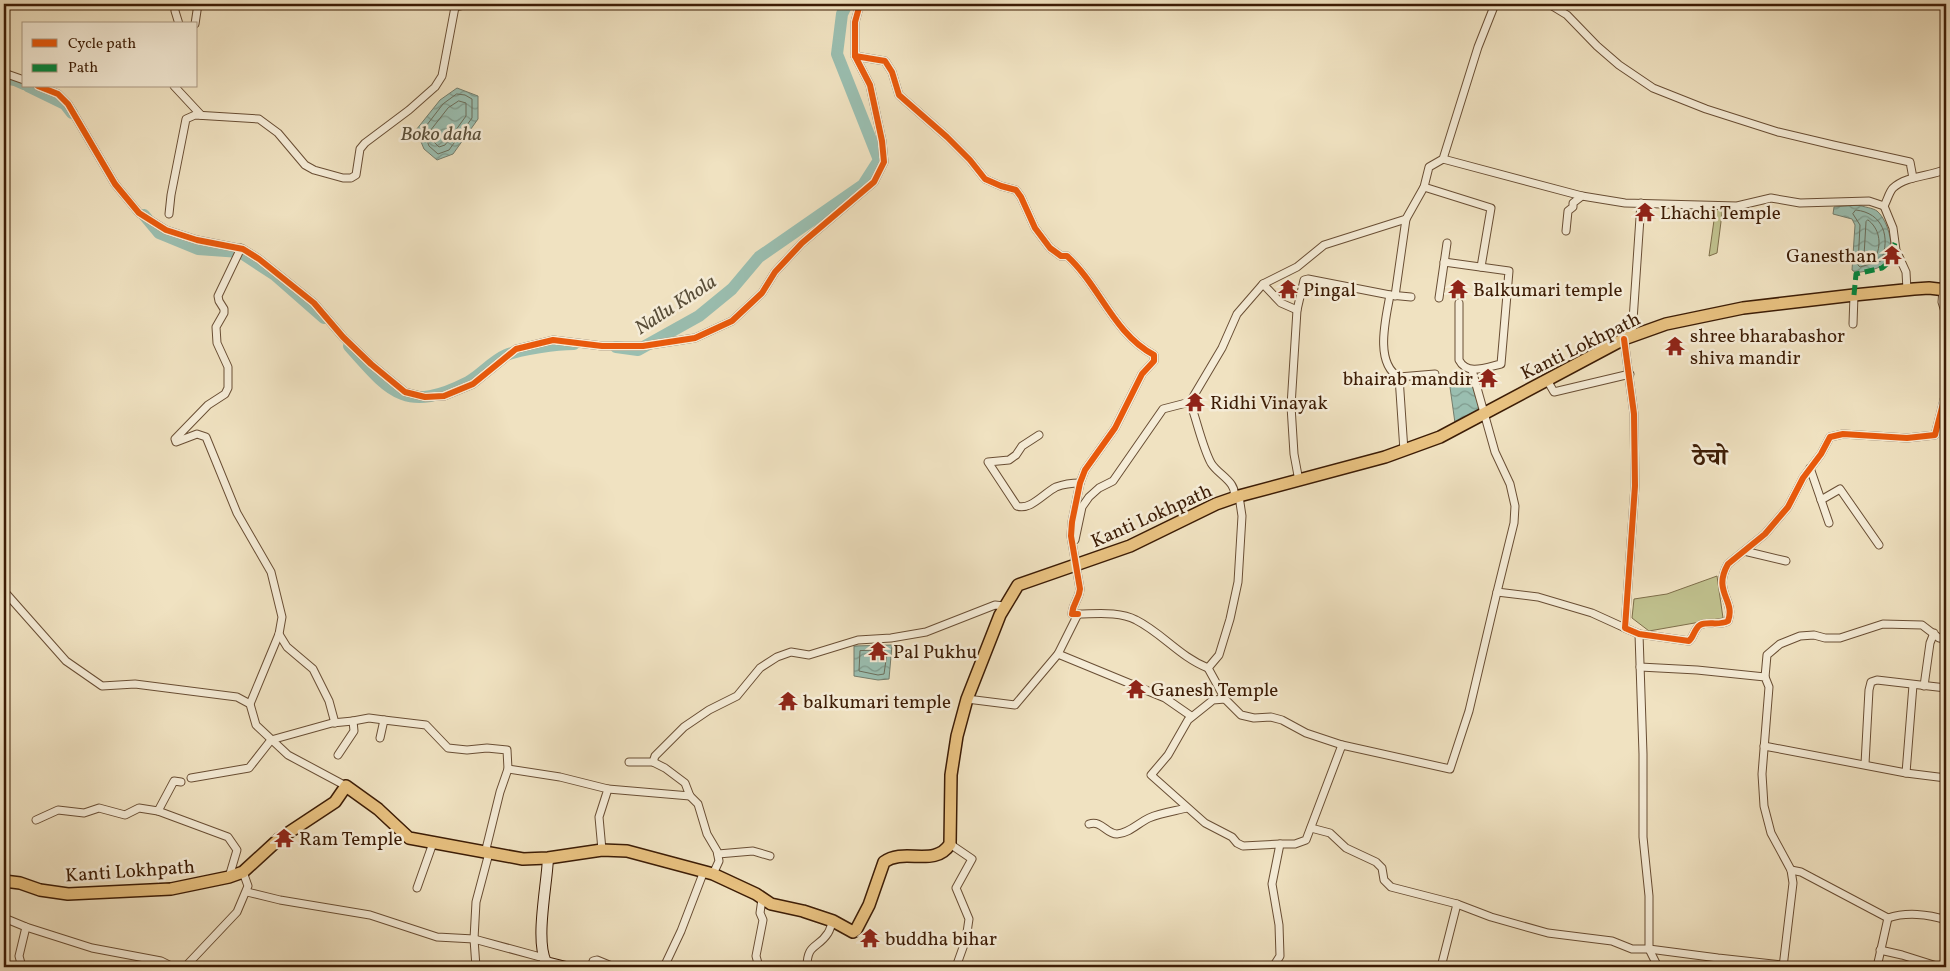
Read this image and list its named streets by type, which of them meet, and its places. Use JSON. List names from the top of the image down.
{
  "streets": {
    "main road": ["Kanti Lokhpath"]
  },
  "districts": ["ठेचो"],
  "water": ["Boko daha", "Nallu Khola"],
  "places": {
    "temple": [
      "Lhachi Temple",
      "Ganesthan",
      "Pingal",
      "Balkumari temple",
      "shree bharabashor shiva mandir",
      "bhairab mandir",
      "Ridhi Vinayak",
      "Pal Pukhu",
      "Ganesh Temple",
      "balkumari temple",
      "Ram Temple",
      "buddha bihar"
    ]
  },
  "legend": ["Cycle path", "Path"]
}
